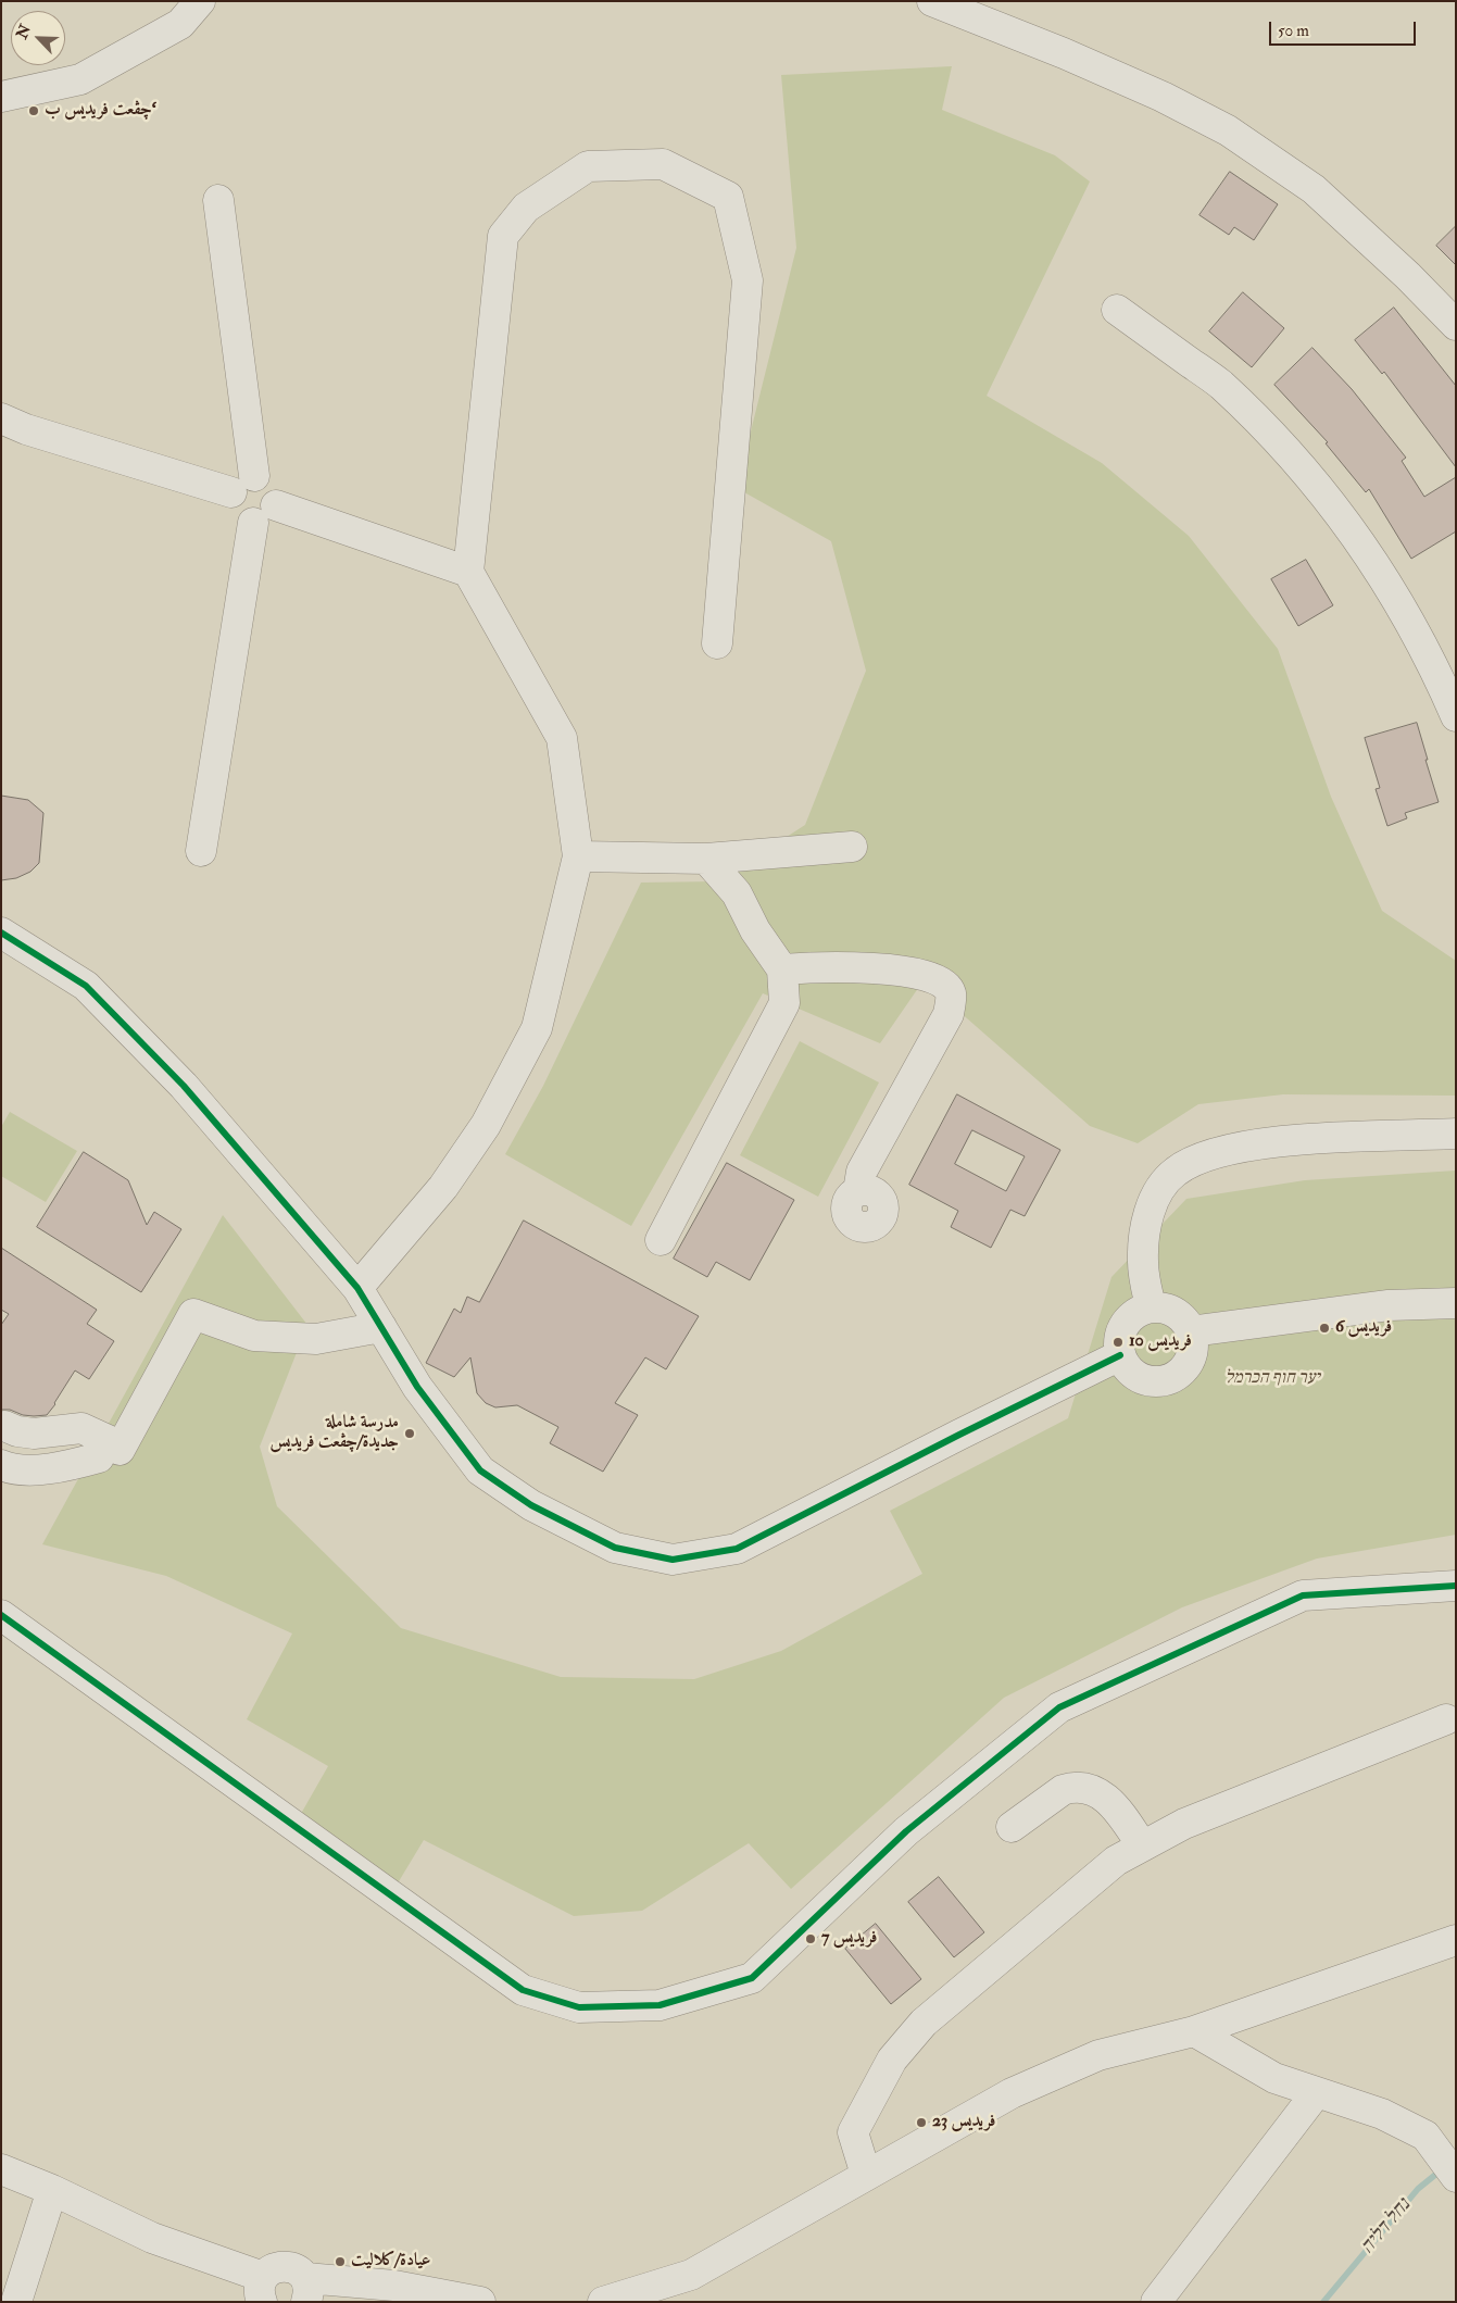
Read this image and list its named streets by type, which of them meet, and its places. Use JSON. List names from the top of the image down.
{
  "water": ["נחל דליה"],
  "parks": ["יער חוף הכרמל"],
  "places": [
    "چڤعت فريديس ب‘",
    "فريديس 6",
    "فريديس 10",
    "مدرسة شاملة جديدة/چڤعت فريديس",
    "فريديس 7",
    "فريديس 23",
    "عيادة/كلاليت"
  ],
  "scale_bar": "50 m",
  "north": "top left"
}
